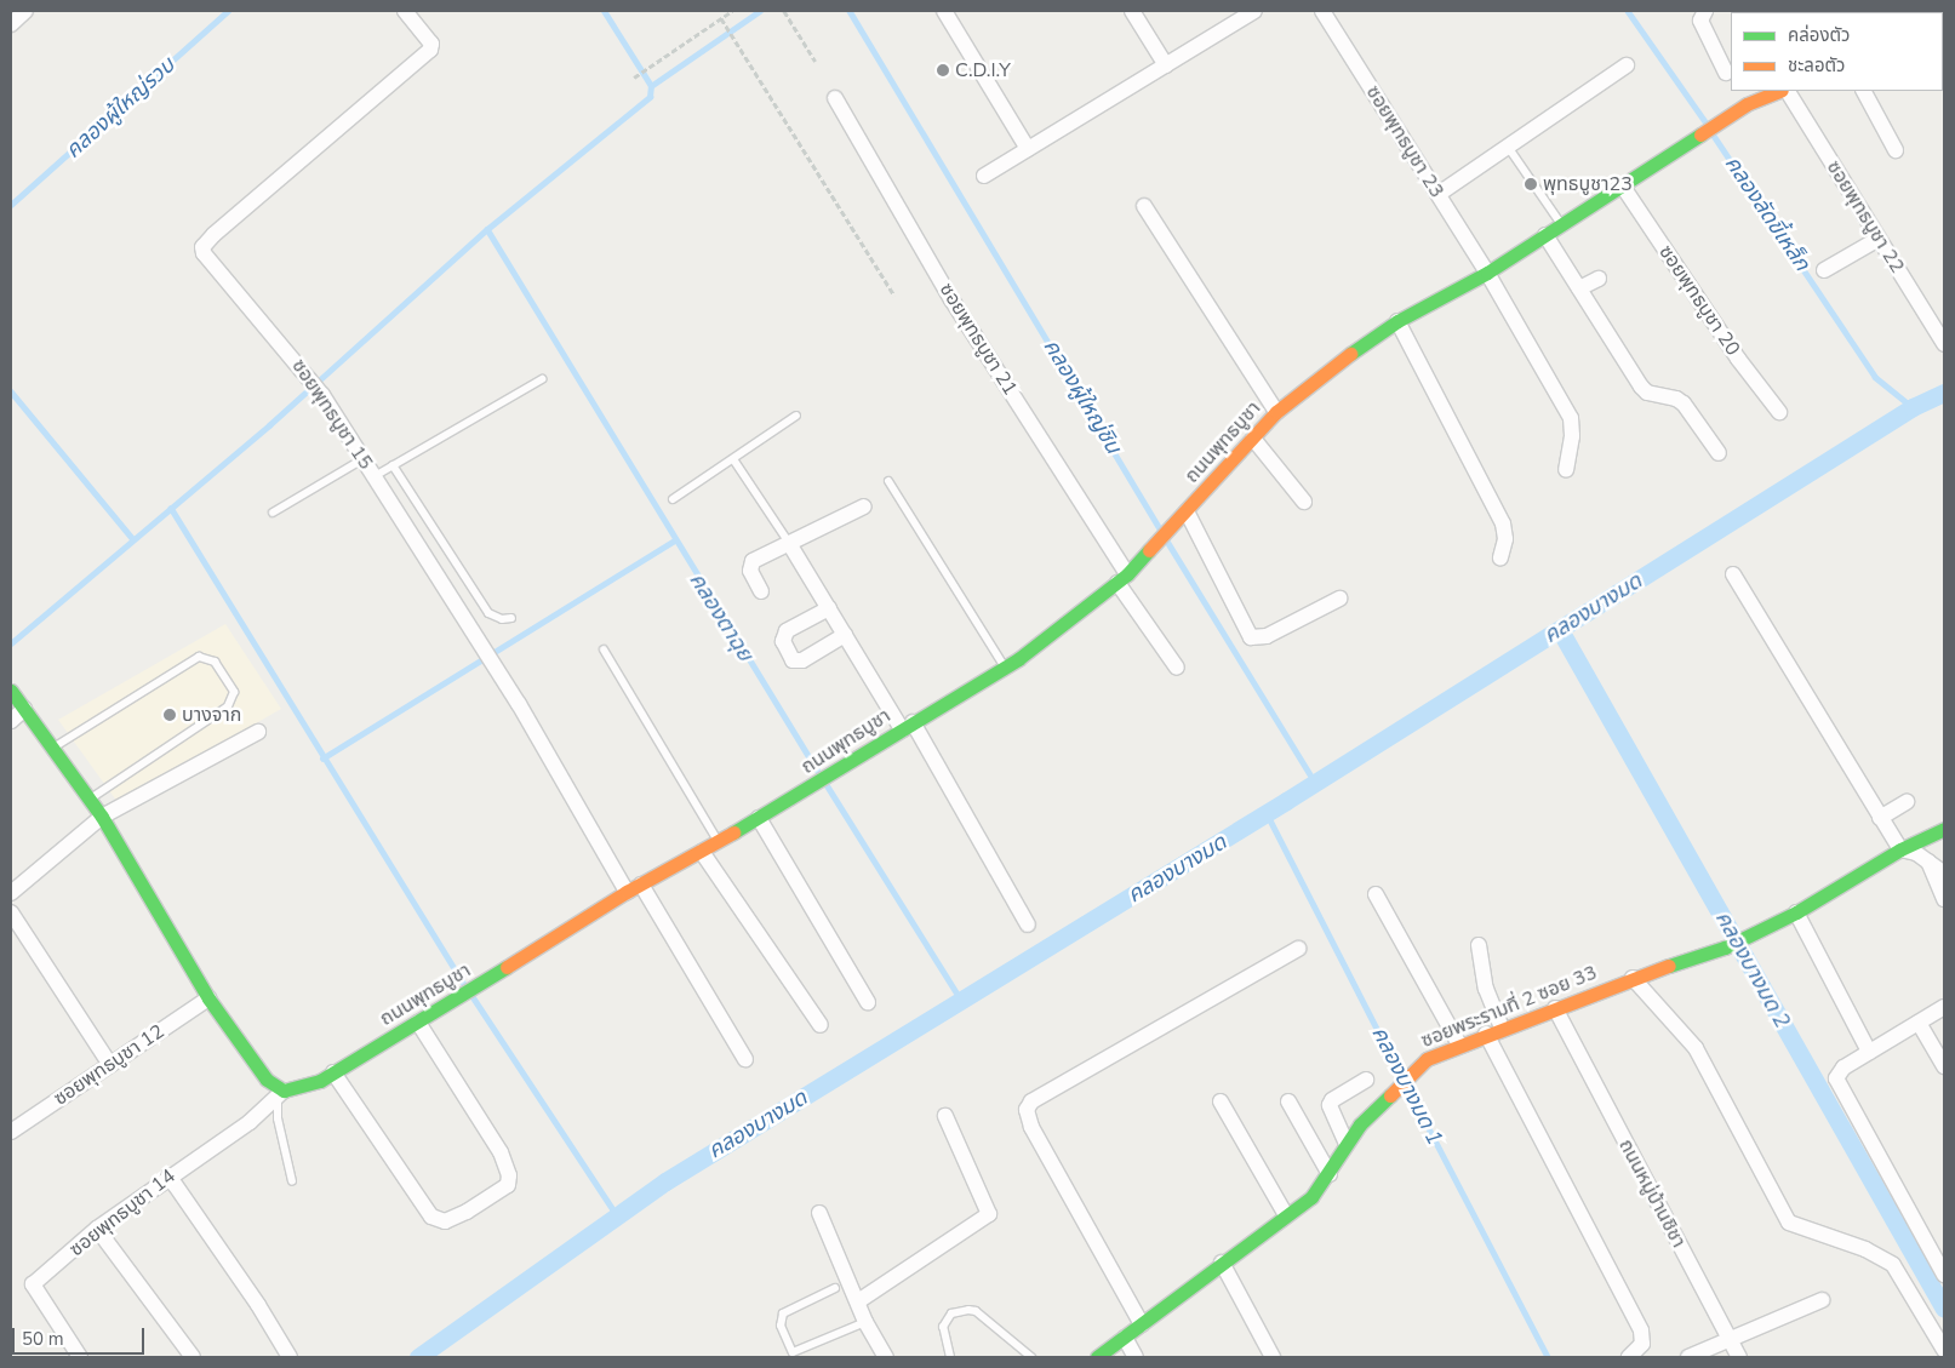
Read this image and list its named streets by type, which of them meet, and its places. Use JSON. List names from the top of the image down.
{
  "streets": {
    "main road": ["ถนนพุทธบูชา", "ซอยพระรามที่ 2 ซอย 33"],
    "street": [
      "ซอยพุทธบูชา 23",
      "ซอยพุทธบูชา 22",
      "ซอยพุทธบูชา 20",
      "ซอยพุทธบูชา 21",
      "ซอยพุทธบูชา 15",
      "ซอยพุทธบูชา 12",
      "ถนนหมู่บ้านชิชา",
      "ซอยพุทธบูชา 14"
    ]
  },
  "crossings": [
    ["ซอยพุทธบูชา 23", "ถนนพุทธบูชา"],
    ["ซอยพุทธบูชา 20", "ถนนพุทธบูชา"],
    ["ซอยพุทธบูชา 21", "ถนนพุทธบูชา"],
    ["ซอยพุทธบูชา 15", "ถนนพุทธบูชา"],
    ["ถนนพุทธบูชา", "ซอยพุทธบูชา 14"],
    ["ซอยพระรามที่ 2 ซอย 33", "ถนนหมู่บ้านชิชา"]
  ],
  "water": [
    "คลองผู้ใหญ่รวบ",
    "คลองลัดขี้เหล็ก",
    "คลองผู้ใหญ่ชิน",
    "คลองบางมด",
    "คลองตาฉุย",
    "คลองบางมด 2",
    "คลองบางมด 1"
  ],
  "places": ["C.D.I.Y", "พุทธบูชา23", "บางจาก"],
  "legend": ["คล่องตัว", "ชะลอตัว"],
  "scale_bar": "50 m"
}
